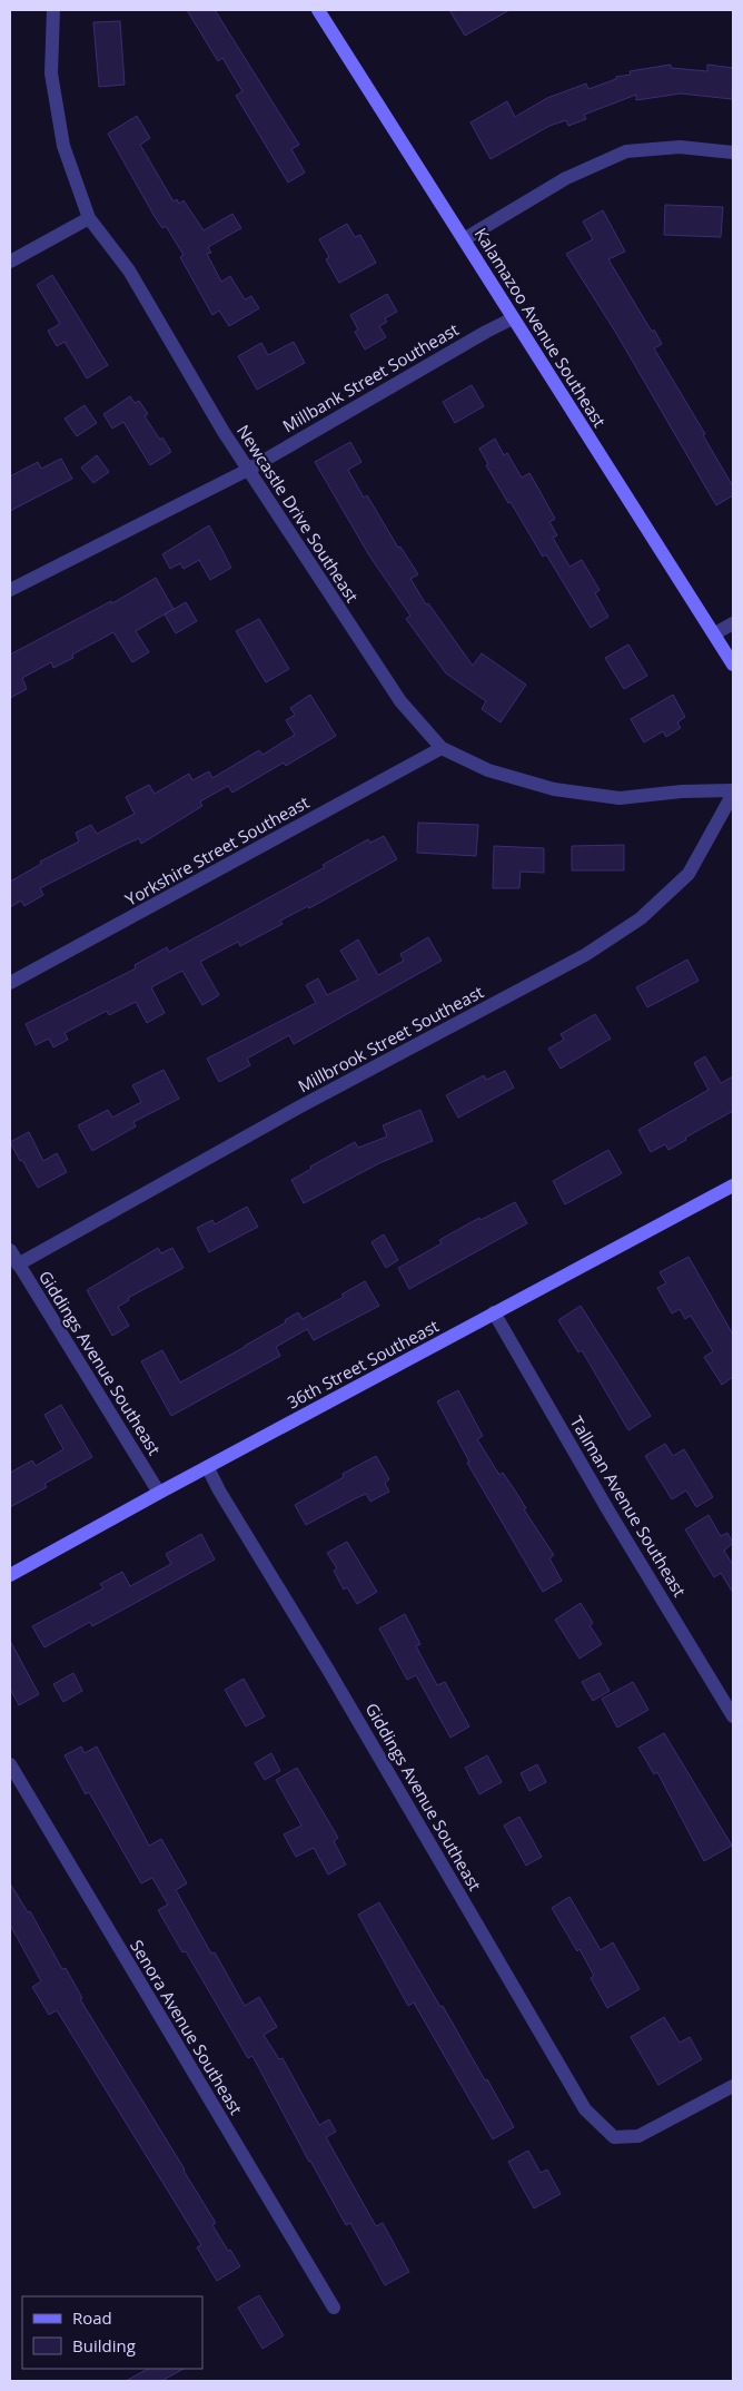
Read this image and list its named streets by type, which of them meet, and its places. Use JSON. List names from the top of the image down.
{
  "streets": {
    "street": [
      "Kalamazoo Avenue Southeast",
      "Millbank Street Southeast",
      "Newcastle Drive Southeast",
      "Yorkshire Street Southeast",
      "Millbrook Street Southeast",
      "Giddings Avenue Southeast",
      "36th Street Southeast",
      "Tallman Avenue Southeast",
      "Senora Avenue Southeast"
    ]
  },
  "crossings": [
    ["Kalamazoo Avenue Southeast", "Millbank Street Southeast"],
    ["Millbank Street Southeast", "Newcastle Drive Southeast"],
    ["Newcastle Drive Southeast", "Yorkshire Street Southeast"],
    ["Newcastle Drive Southeast", "Millbrook Street Southeast"],
    ["Millbrook Street Southeast", "Giddings Avenue Southeast"],
    ["Giddings Avenue Southeast", "36th Street Southeast"],
    ["36th Street Southeast", "Tallman Avenue Southeast"]
  ],
  "legend": ["Road", "Building"]
}
